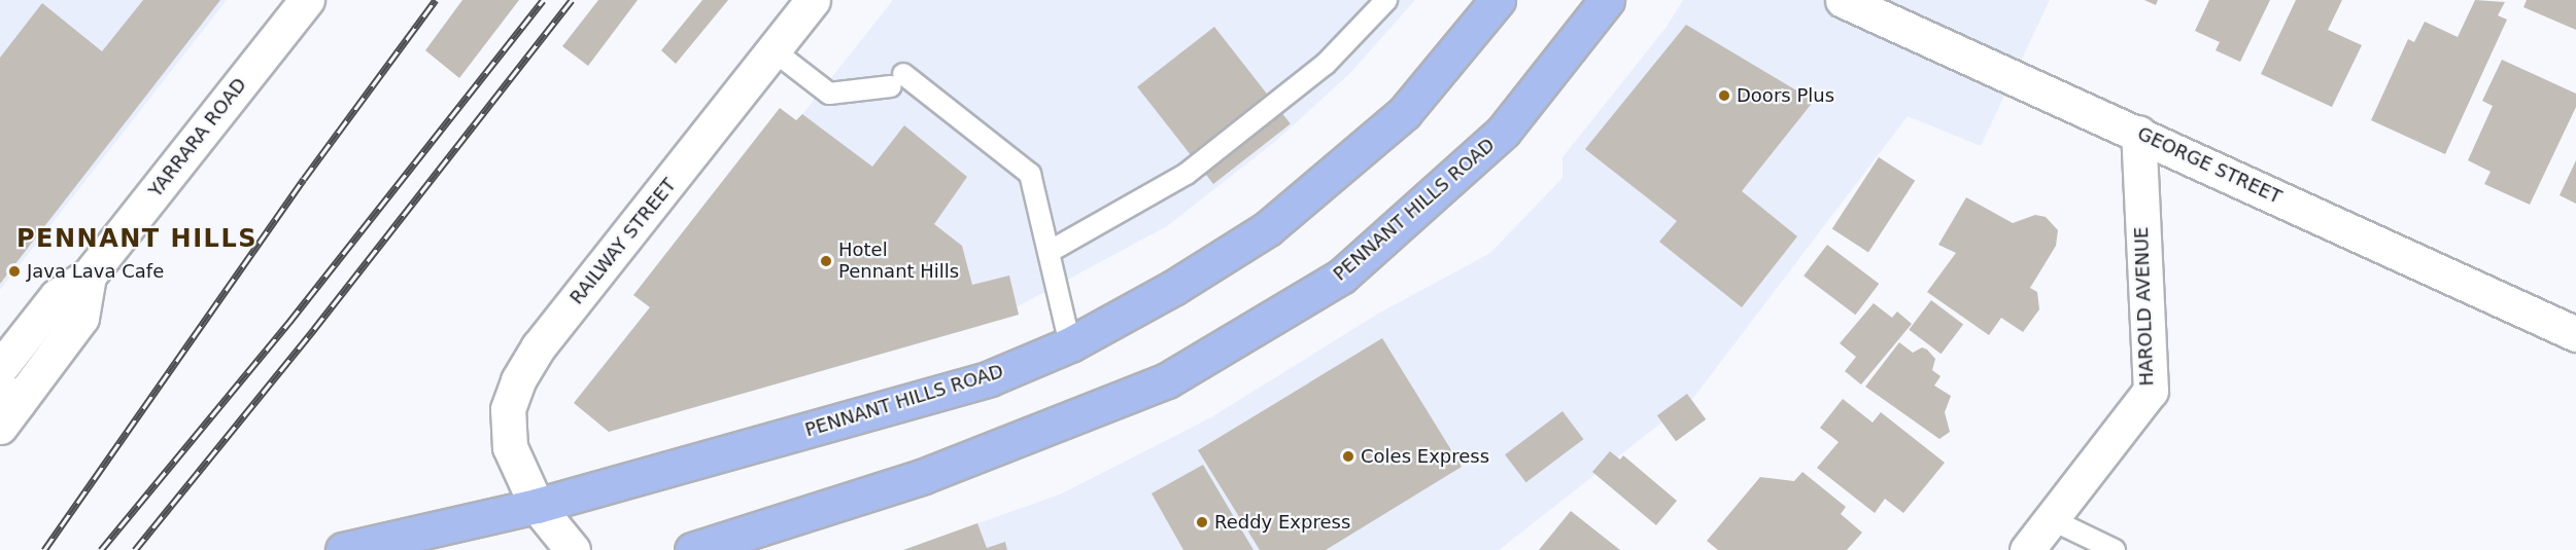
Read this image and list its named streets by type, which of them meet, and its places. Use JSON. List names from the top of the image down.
{
  "streets": {
    "highway": ["PENNANT HILLS ROAD"],
    "street": [
      "YARRARA ROAD",
      "GEORGE STREET",
      "RAILWAY STREET",
      "HAROLD AVENUE"
    ]
  },
  "crossings": [
    ["GEORGE STREET", "HAROLD AVENUE"],
    ["PENNANT HILLS ROAD", "RAILWAY STREET"]
  ],
  "districts": ["PENNANT HILLS"],
  "places": [
    "Doors Plus",
    "Hotel Pennant Hills",
    "Java Lava Cafe",
    "Coles Express",
    "Reddy Express"
  ]
}
